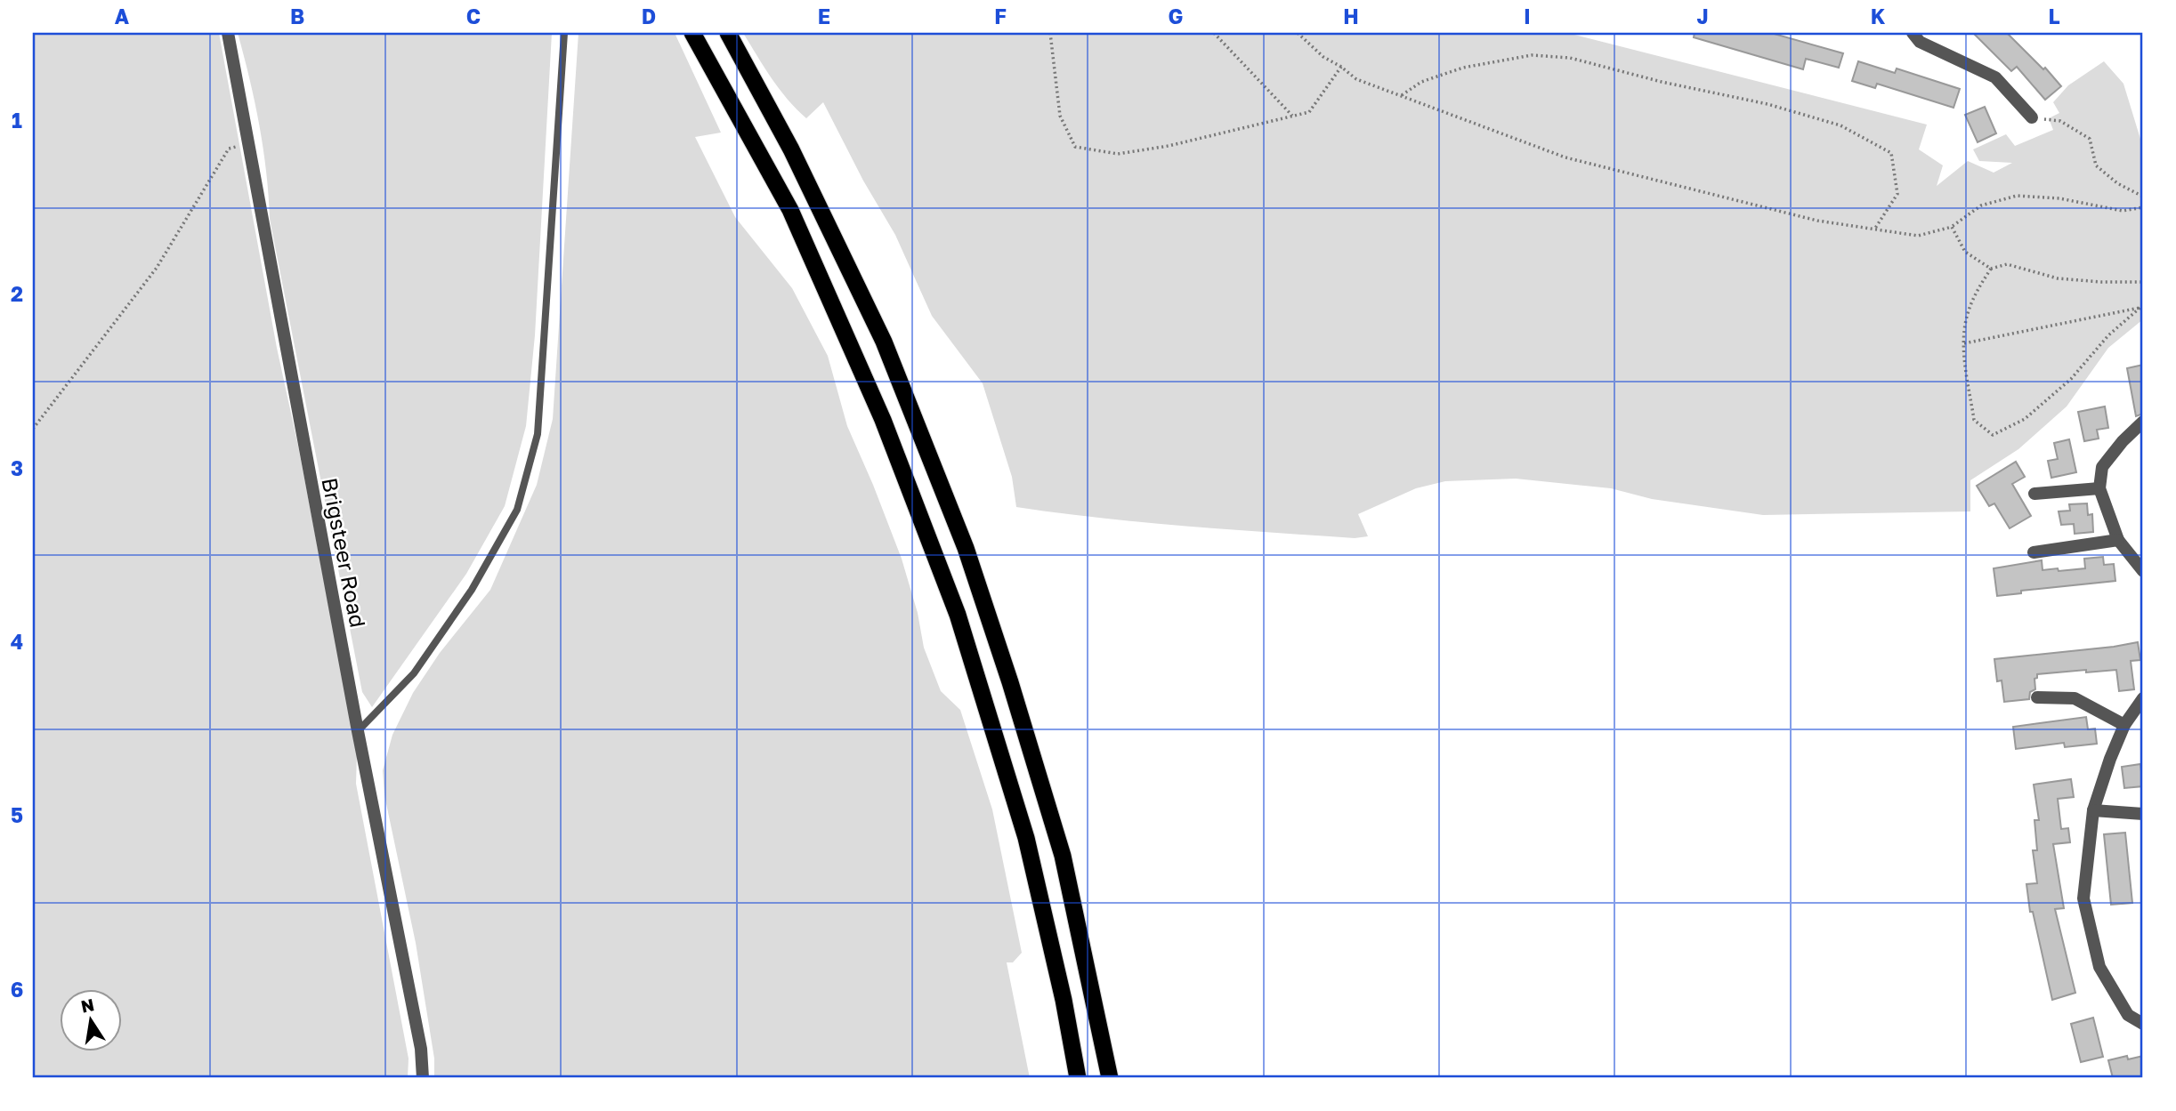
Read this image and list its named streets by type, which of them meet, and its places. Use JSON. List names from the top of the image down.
{
  "streets": {
    "street": ["Brigsteer Road"]
  },
  "north": "top",
  "grid": {
    "columns": [
      "A",
      "B",
      "C",
      "D",
      "E",
      "F",
      "G",
      "H",
      "I",
      "J",
      "K",
      "L"
    ],
    "rows": [
      "1",
      "2",
      "3",
      "4",
      "5",
      "6"
    ]
  }
}
